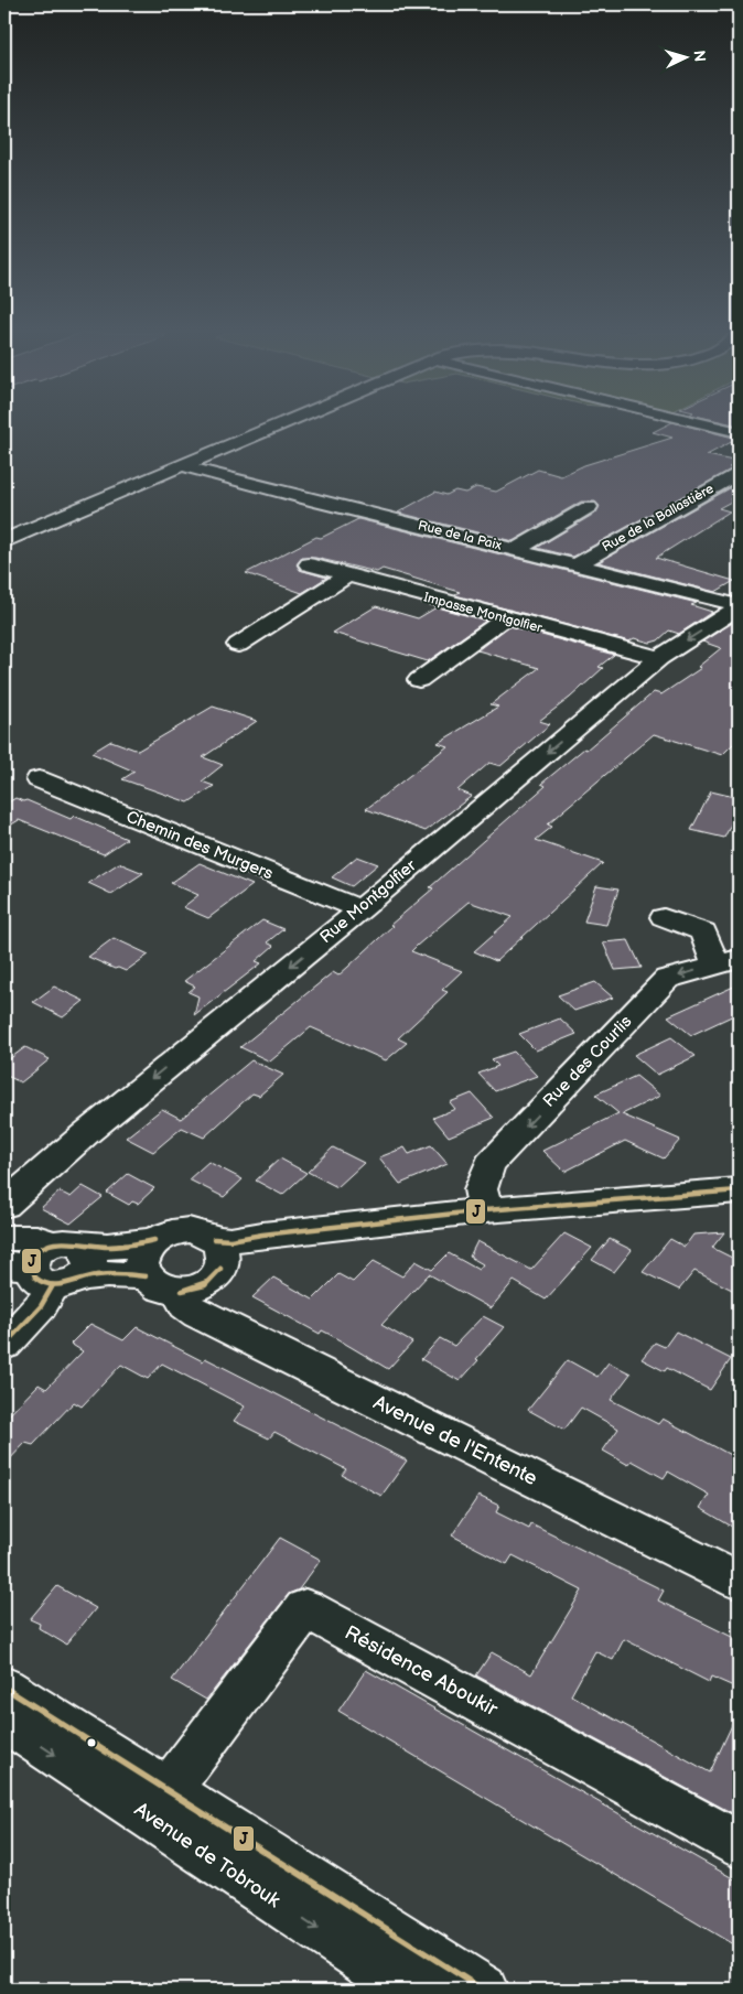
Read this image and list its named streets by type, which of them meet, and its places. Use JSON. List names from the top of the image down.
{
  "streets": {
    "street": [
      "Rue de la Ballastière",
      "Rue de la Paix",
      "Impasse Montgolfier",
      "Chemin des Murgers",
      "Rue Montgolfier",
      "Rue des Courlis",
      "Avenue de l'Entente",
      "Résidence Aboukir",
      "Avenue de Tobrouk"
    ]
  },
  "crossings": [
    ["Rue de la Ballastière", "Rue de la Paix"],
    ["Rue de la Paix", "Rue Montgolfier"],
    ["Impasse Montgolfier", "Rue Montgolfier"],
    ["Chemin des Murgers", "Rue Montgolfier"],
    ["Résidence Aboukir", "Avenue de Tobrouk"]
  ],
  "one_way": ["Rue Montgolfier", "Rue des Courlis"],
  "lines": ["transit line J"],
  "north": "right"
}
